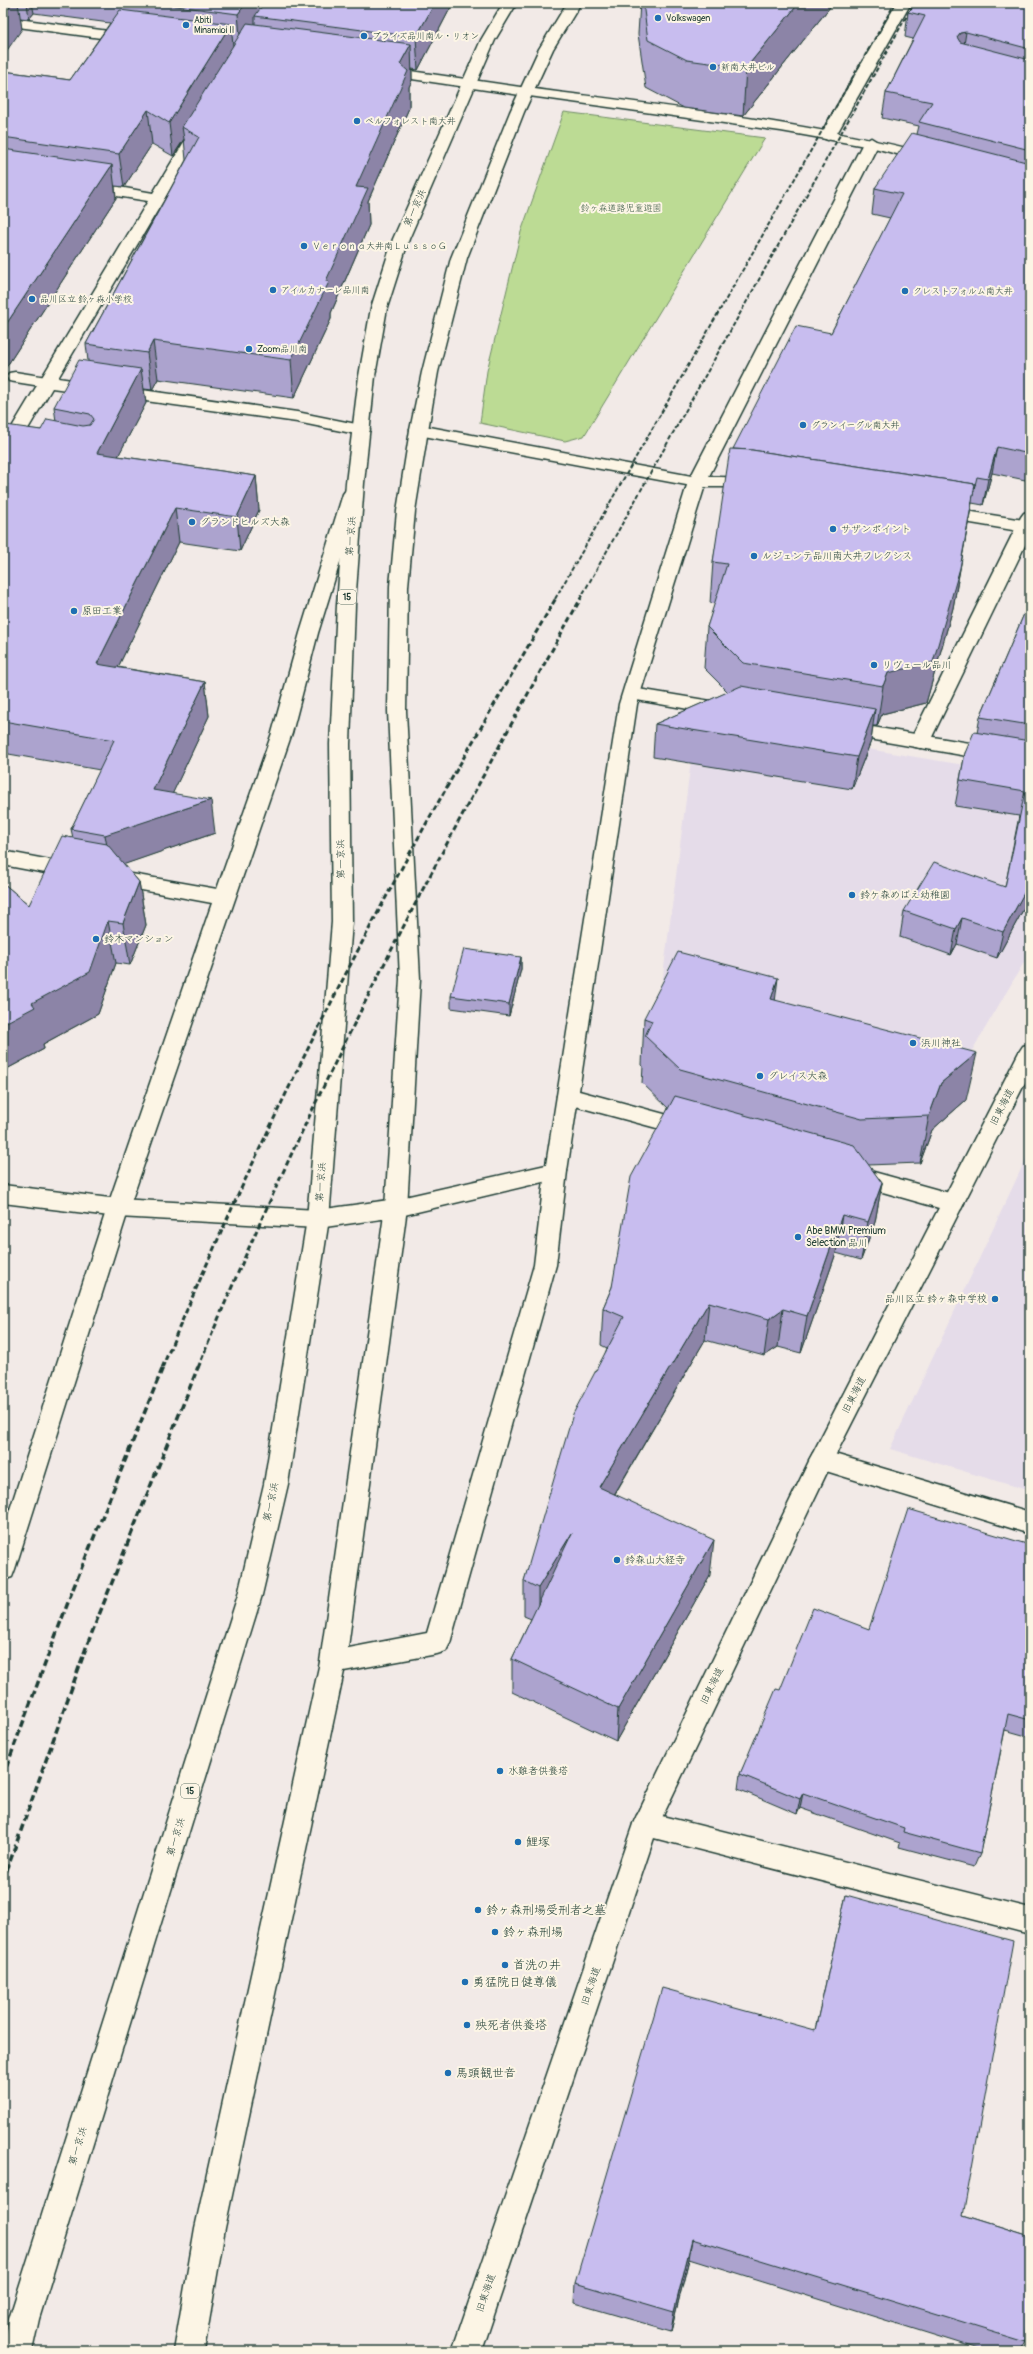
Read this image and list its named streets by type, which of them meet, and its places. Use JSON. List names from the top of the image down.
{
  "streets": {
    "main road": ["第一京浜", "15", "旧東海道"]
  },
  "parks": ["鈴ヶ森道路児童遊園"],
  "places": [
    "Volkswagen",
    "Abiti Minamioi II",
    "ブライズ品川南ル・リオン",
    "新南大井ビル",
    "ベルフォレスト南大井",
    "Ｖｅｒｏｎａ大井南ＬｕｓｓｏＧ",
    "アイルカナーレ品川南",
    "クレストフォルム南大井",
    "品川区立 鈴ヶ森小学校",
    "Zoom品川南",
    "グランイーグル南大井",
    "グランドヒルズ大森",
    "サザンポイント",
    "ルジェンテ品川南大井フレクシス",
    "原田工業",
    "リヴェール品川",
    "鈴ケ森めばえ幼稚園",
    "鈴木マンション",
    "浜川神社",
    "グレイス大森",
    "Abe BMW Premium Selection 品川",
    "品川区立 鈴ヶ森中学校",
    "鈴森山大経寺",
    "水難者供養塔",
    "鯉塚",
    "鈴ヶ森刑場受刑者之墓",
    "鈴ヶ森刑場",
    "首洗の井",
    "勇猛院日健尊儀",
    "殃死者供養塔",
    "馬頭観世音"
  ]
}
